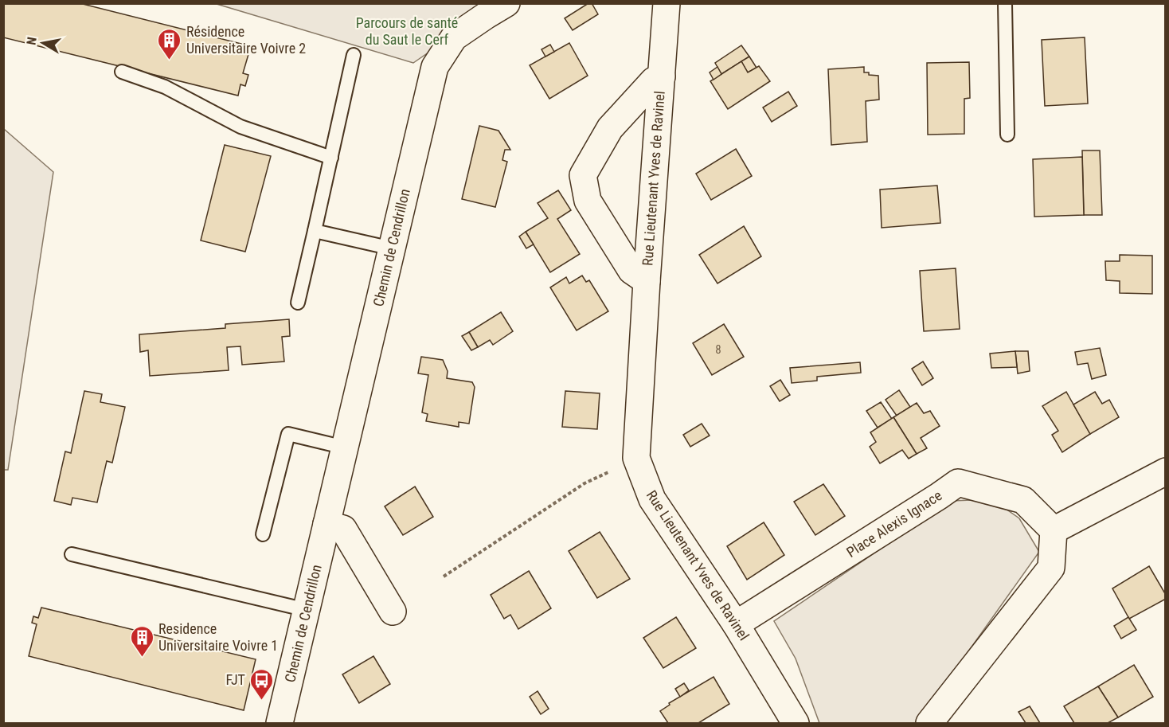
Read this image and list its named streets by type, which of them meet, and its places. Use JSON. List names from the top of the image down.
{
  "streets": {
    "street": ["Rue Lieutenant Yves de Ravinel", "Chemin de Cendrillon", "Place Alexis Ignace"]
  },
  "crossings": [
    ["Rue Lieutenant Yves de Ravinel", "Place Alexis Ignace"]
  ],
  "parks": ["Parcours de santé du Saut le Cerf"],
  "places": {
    "building": ["Résidence Universitaire Voivre 2", "Residence Universitaire Voivre 1"],
    "bus stop": ["FJT"]
  },
  "house_numbers": ["8"],
  "north": "left"
}
